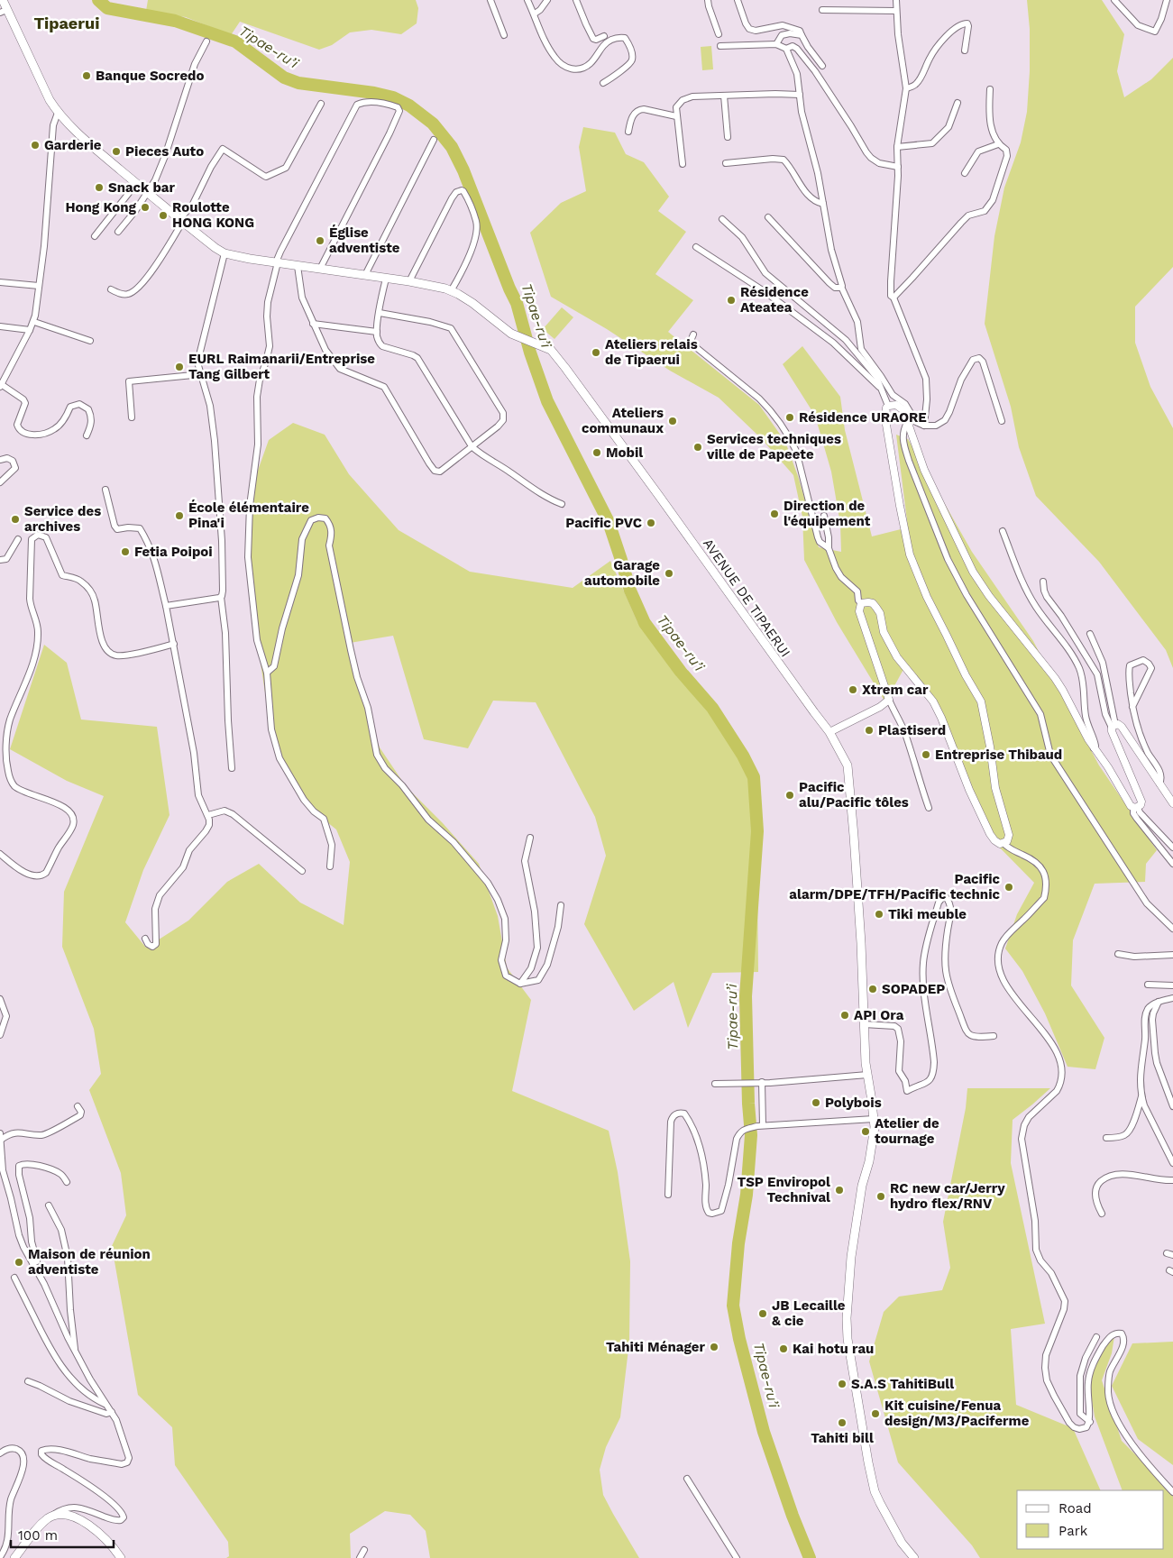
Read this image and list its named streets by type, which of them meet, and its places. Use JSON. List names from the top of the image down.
{
  "streets": {
    "main road": ["AVENUE DE TIPAERUI"]
  },
  "districts": ["Tipaerui"],
  "water": ["Tipae-ru’i"],
  "places": [
    "Banque Socredo",
    "Garderie",
    "Pieces Auto",
    "Snack bar",
    "Hong Kong",
    "Roulotte HONG KONG",
    "Église adventiste",
    "Résidence Ateatea",
    "Ateliers relais de Tipaerui",
    "EURL Raimanarii/Entreprise Tang Gilbert",
    "Résidence URAORE",
    "Ateliers communaux",
    "Services techniques ville de Papeete",
    "Mobil",
    "Direction de l'équipement",
    "École élémentaire Pina'i",
    "Service des archives",
    "Pacific PVC",
    "Fetia Poipoi",
    "Garage automobile",
    "Xtrem car",
    "Plastiserd",
    "Entreprise Thibaud",
    "Pacific alu/Pacific tôles",
    "Pacific alarm/DPE/TFH/Pacific technic",
    "Tiki meuble",
    "SOPADEP",
    "API Ora",
    "Polybois",
    "Atelier de tournage",
    "TSP Enviropol Technival",
    "RC new car/Jerry hydro flex/RNV",
    "Maison de réunion adventiste",
    "JB Lecaille & cie",
    "Tahiti Ménager",
    "Kai hotu rau",
    "S.A.S TahitiBull",
    "Kit cuisine/Fenua design/M3/Paciferme",
    "Tahiti bill"
  ],
  "legend": ["Road", "Park"],
  "scale_bar": "100 m"
}
